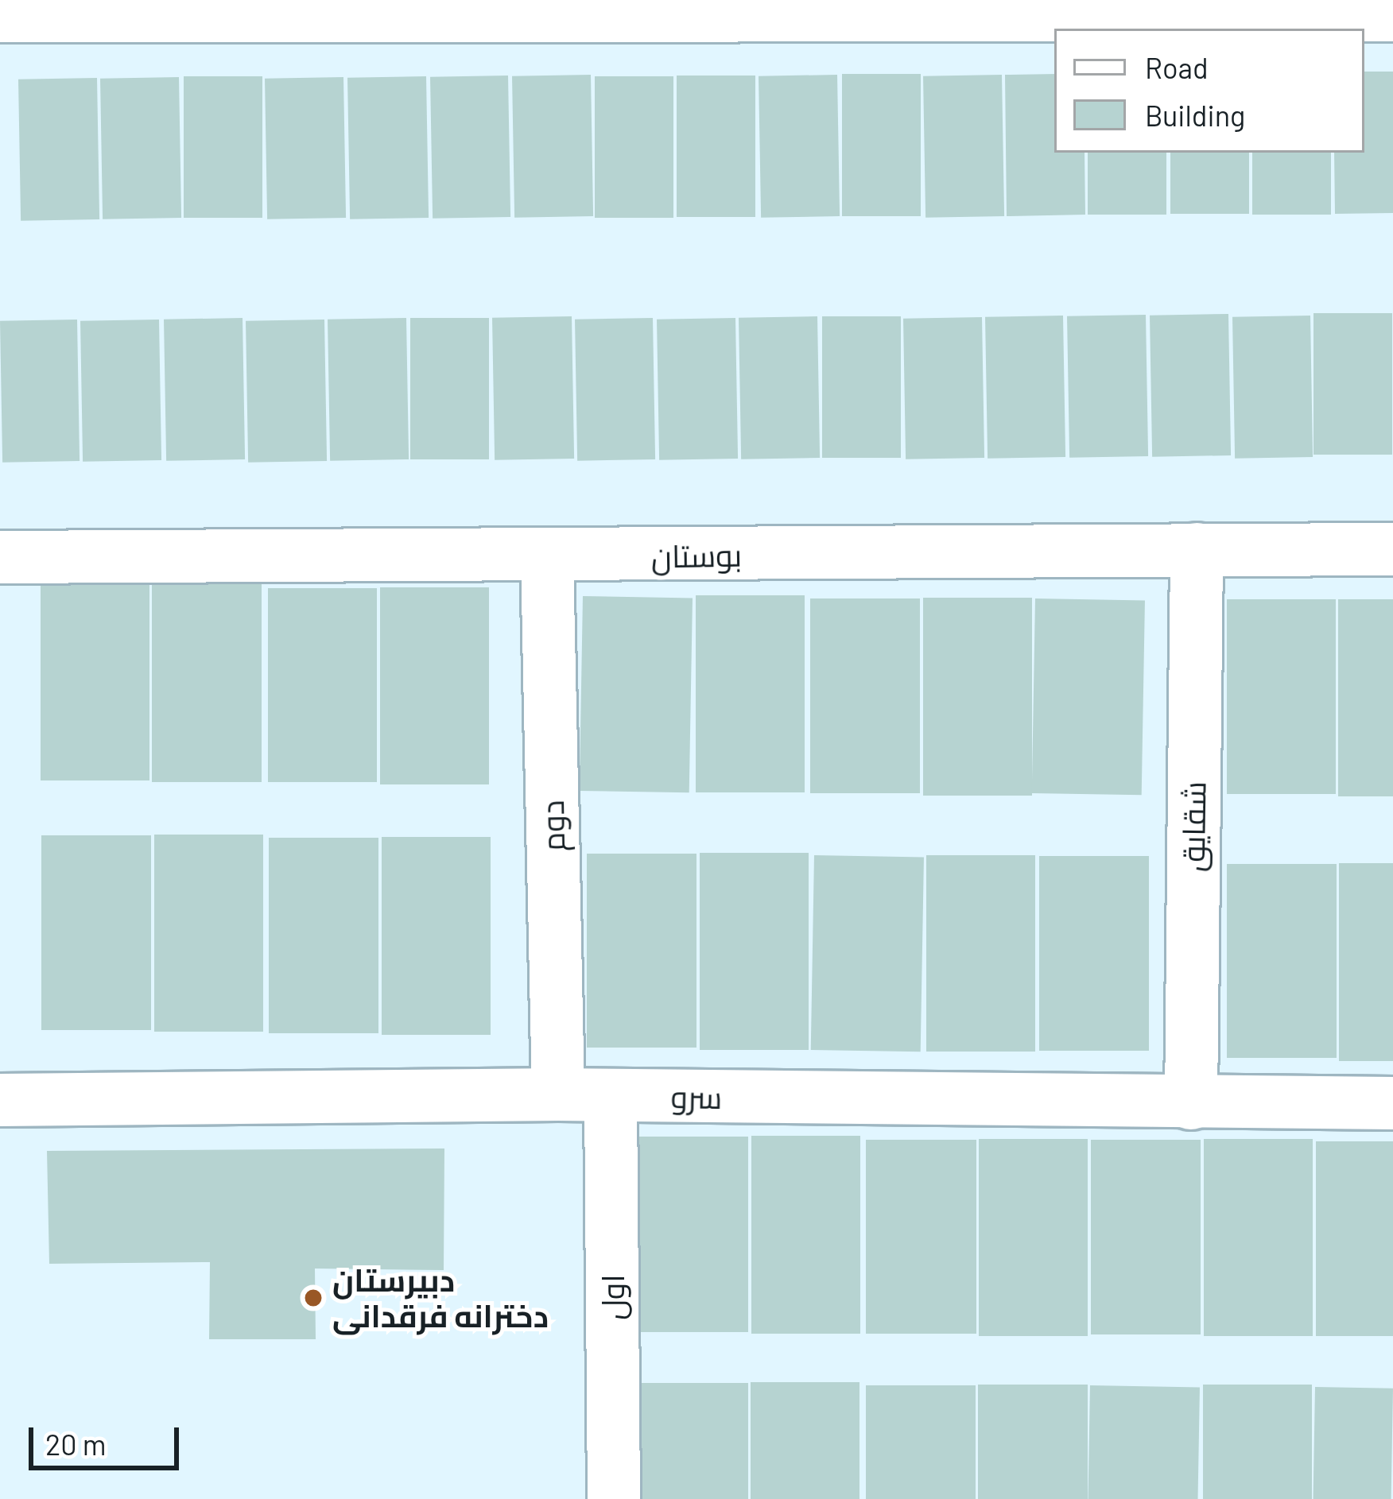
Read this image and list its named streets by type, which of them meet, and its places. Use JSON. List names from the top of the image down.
{
  "streets": {
    "street": [
      "بوستان",
      "دوم",
      "شقایق",
      "سرو",
      "اول"
    ]
  },
  "crossings": [
    ["بوستان", "دوم"],
    ["بوستان", "شقایق"],
    ["دوم", "سرو"],
    ["شقایق", "سرو"],
    ["سرو", "اول"]
  ],
  "places": ["دبیرستان دخترانه فرقدانی"],
  "legend": ["Road", "Building"],
  "scale_bar": "20 m"
}
